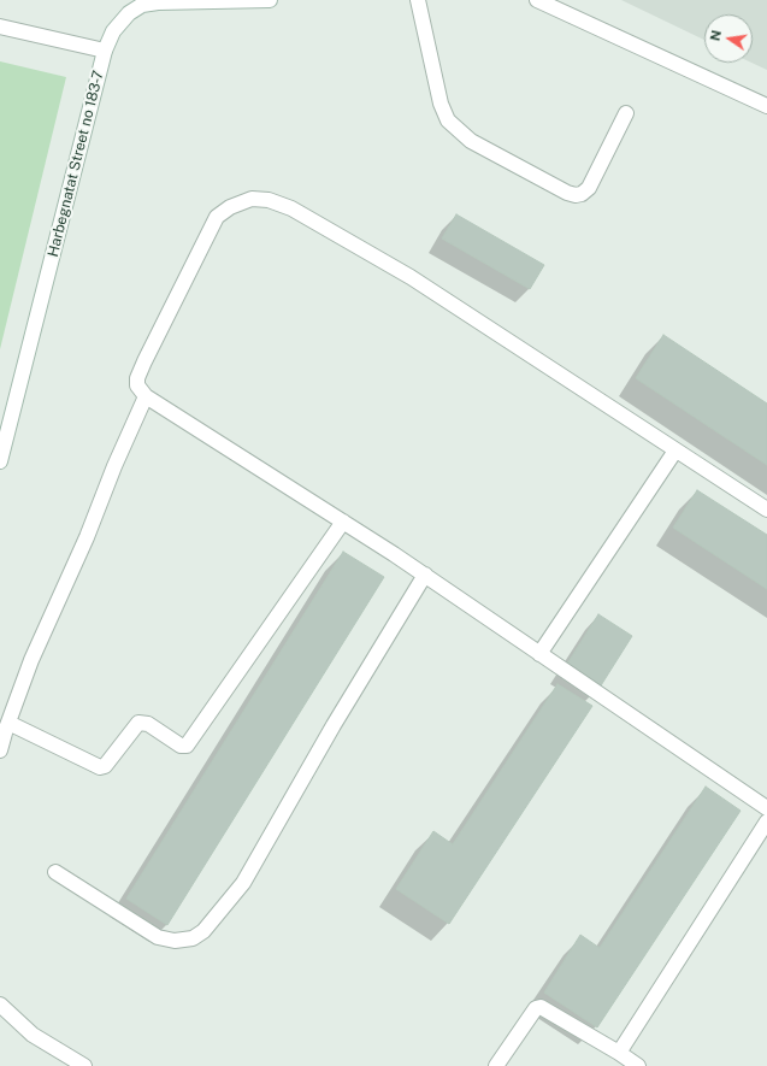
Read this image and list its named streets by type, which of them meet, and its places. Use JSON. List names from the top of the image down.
{
  "streets": {
    "street": ["Harbegnatat Street no 183-7"]
  },
  "north": "left"
}
